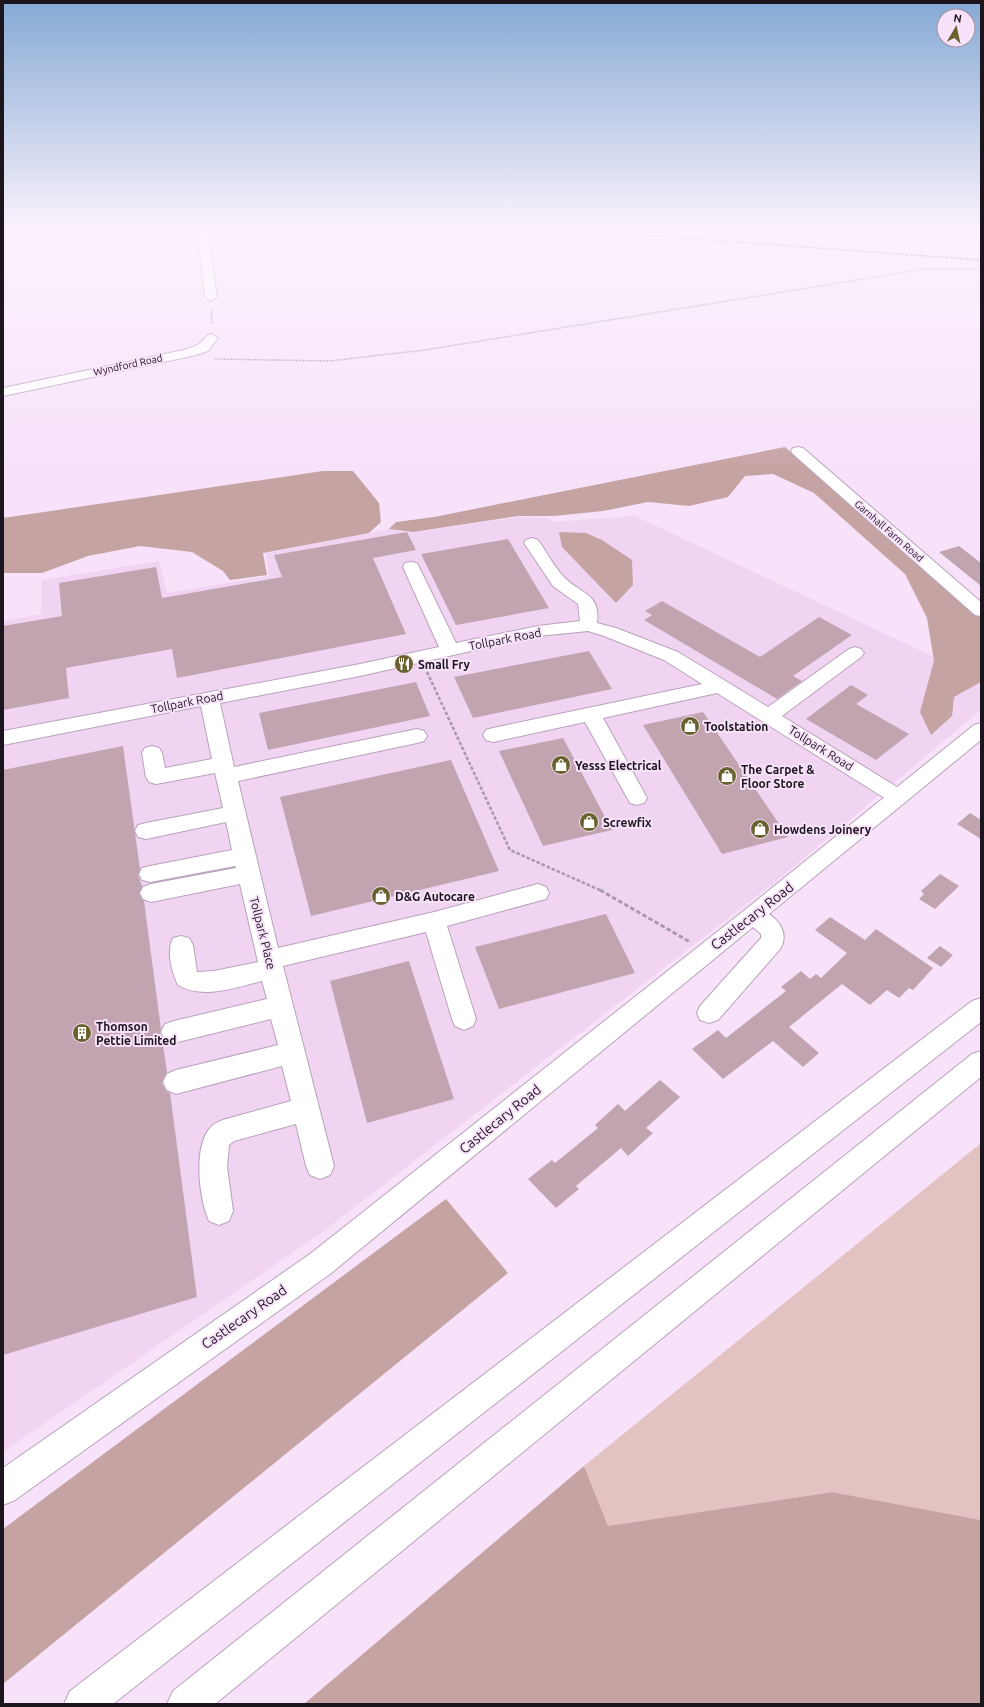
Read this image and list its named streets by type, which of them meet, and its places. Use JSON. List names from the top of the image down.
{
  "streets": {
    "main road": [
      "Wyndford Road",
      "Garnhall Farm Road",
      "Tollpark Road",
      "Castlecary Road",
      "Tollpark Place"
    ]
  },
  "crossings": [
    ["Tollpark Road", "Castlecary Road"],
    ["Tollpark Road", "Tollpark Place"]
  ],
  "places": {
    "restaurant": ["Small Fry"],
    "shop": [
      "Toolstation",
      "Yesss Electrical",
      "The Carpet & Floor Store",
      "Screwfix",
      "Howdens Joinery",
      "D&G Autocare"
    ],
    "building": ["Thomson Pettie Limited"]
  },
  "north": "top"
}
